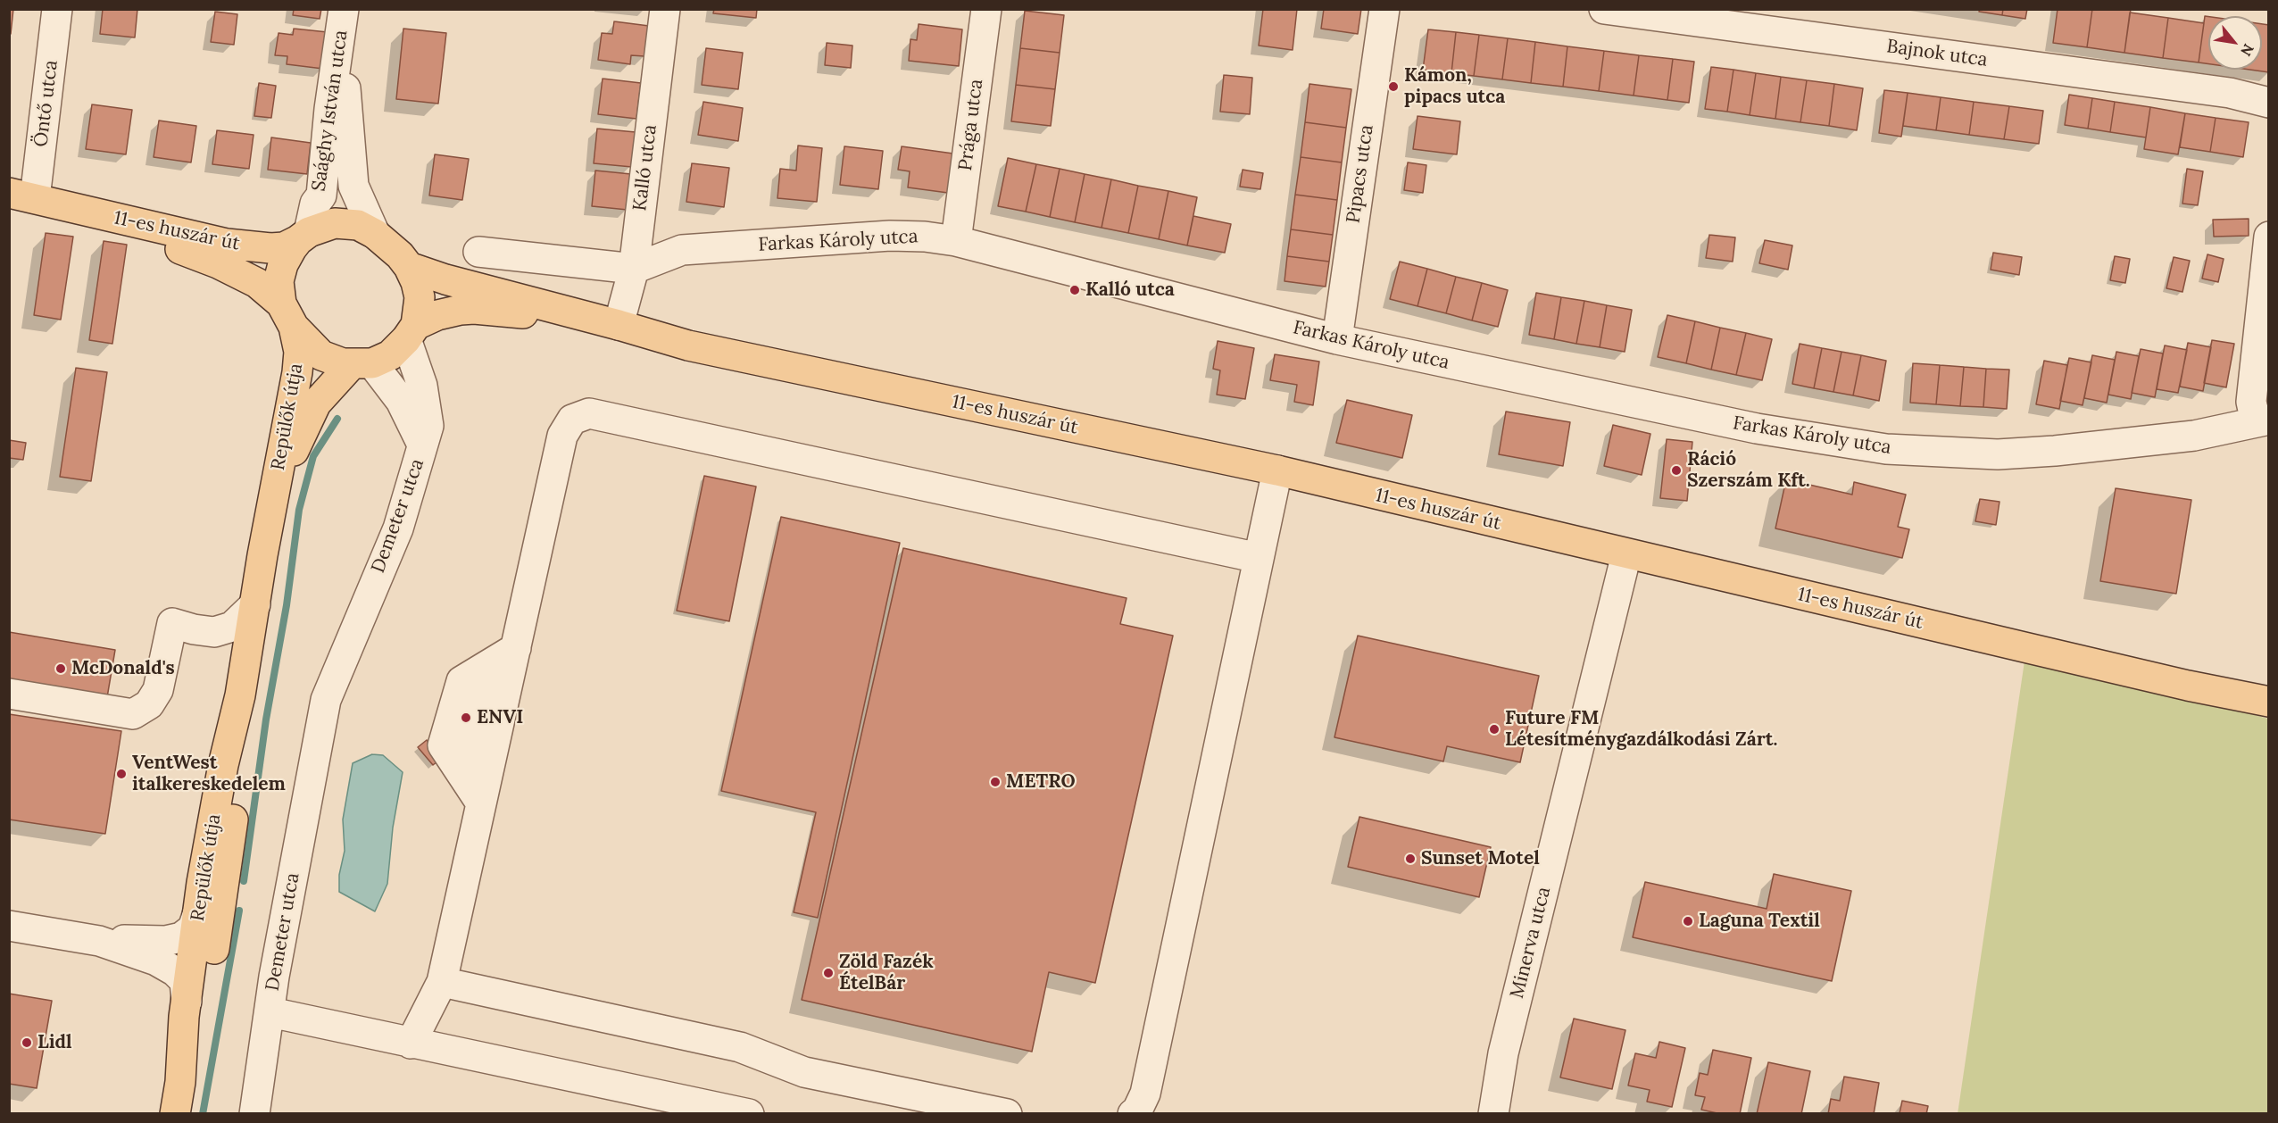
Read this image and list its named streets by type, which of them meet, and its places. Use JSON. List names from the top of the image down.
{
  "streets": {
    "main road": ["11-es huszár út", "Repülők útja"],
    "street": [
      "Bajnok utca",
      "Öntő utca",
      "Saághy István utca",
      "Prága utca",
      "Kalló utca",
      "Pipacs utca",
      "Farkas Károly utca",
      "Demeter utca",
      "Minerva utca"
    ]
  },
  "crossings": [
    ["Öntő utca", "11-es huszár út"],
    ["Saághy István utca", "11-es huszár út"],
    ["Saághy István utca", "Repülők útja"],
    ["Saághy István utca", "Demeter utca"],
    ["Prága utca", "Farkas Károly utca"],
    ["Kalló utca", "11-es huszár út"],
    ["Kalló utca", "Farkas Károly utca"],
    ["Pipacs utca", "Farkas Károly utca"],
    ["11-es huszár út", "Repülők útja"],
    ["11-es huszár út", "Demeter utca"],
    ["11-es huszár út", "Minerva utca"],
    ["Repülők útja", "Demeter utca"]
  ],
  "places": [
    "Kámon, pipacs utca",
    "Kalló utca",
    "Ráció Szerszám Kft.",
    "McDonald's",
    "ENVI",
    "Future FM Létesítménygazdálkodási Zárt.",
    "VentWest italkereskedelem",
    "METRO",
    "Sunset Motel",
    "Laguna Textil",
    "Zöld Fazék ÉtelBár",
    "Lidl"
  ],
  "north": "bottom right"
}
